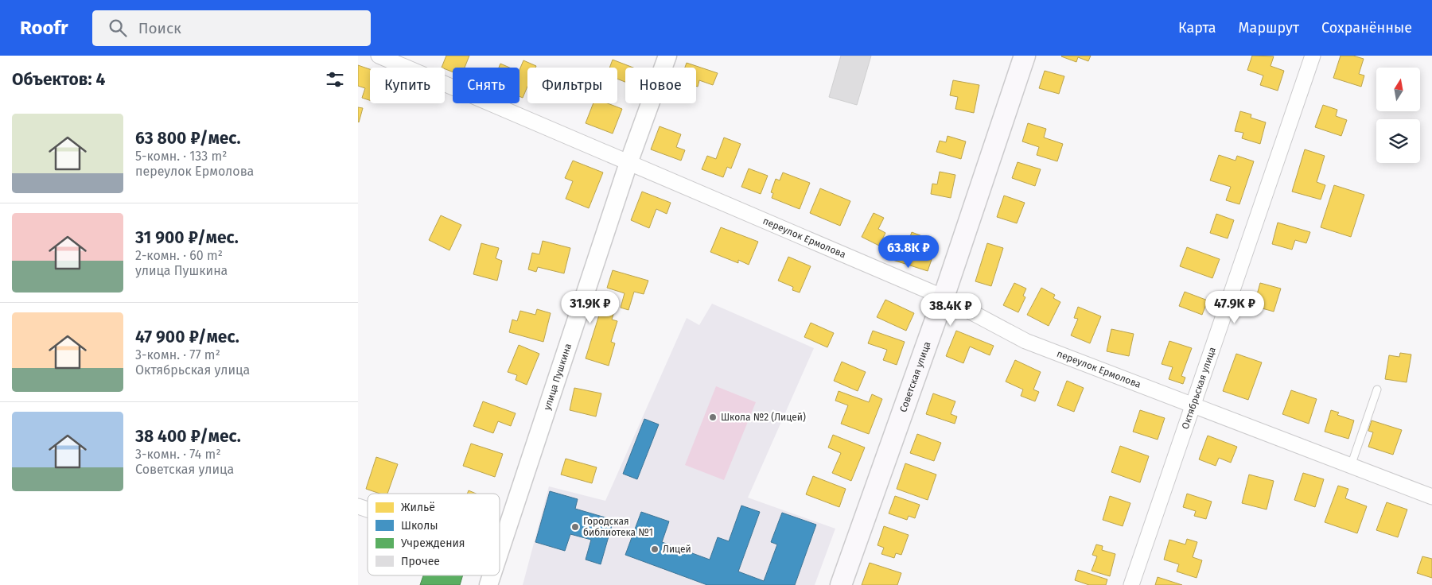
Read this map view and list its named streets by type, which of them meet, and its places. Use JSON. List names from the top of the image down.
{
  "streets": {
    "main road": ["Советская улица"],
    "street": ["переулок Ермолова", "улица Пушкина", "Октябрьская улица"]
  },
  "crossings": [
    ["переулок Ермолова", "улица Пушкина"],
    ["переулок Ермолова", "Советская улица"],
    ["переулок Ермолова", "Октябрьская улица"]
  ],
  "places": ["Школа №2 (Лицей)", "Городская библиотека №1", "Лицей"],
  "legend": [
    "Жильё",
    "Школы",
    "Учреждения",
    "Прочее"
  ],
  "north": "top",
  "page": {
    "header": "Roofr",
    "search": "Поиск",
    "nav": ["Карта", "Маршрут", "Сохранённые"],
    "heading": "Объектов: 4",
    "chip": [
      "Купить",
      "Снять",
      "Фильтры",
      "Новое"
    ],
    "list": [
      {
        "name": "63 800 ₽/мес.",
        "note": "5-комн. · 133 m² · переулок Ермолова"
      },
      {
        "name": "31 900 ₽/мес.",
        "note": "2-комн. · 60 m² · улица Пушкина"
      },
      {
        "name": "47 900 ₽/мес.",
        "note": "3-комн. · 77 m² · Октябрьская улица"
      },
      {
        "name": "38 400 ₽/мес.",
        "note": "3-комн. · 74 m² · Советская улица"
      }
    ],
    "price": [
      "63.8K ₽",
      "31.9K ₽",
      "47.9K ₽",
      "38.4K ₽"
    ]
  }
}
